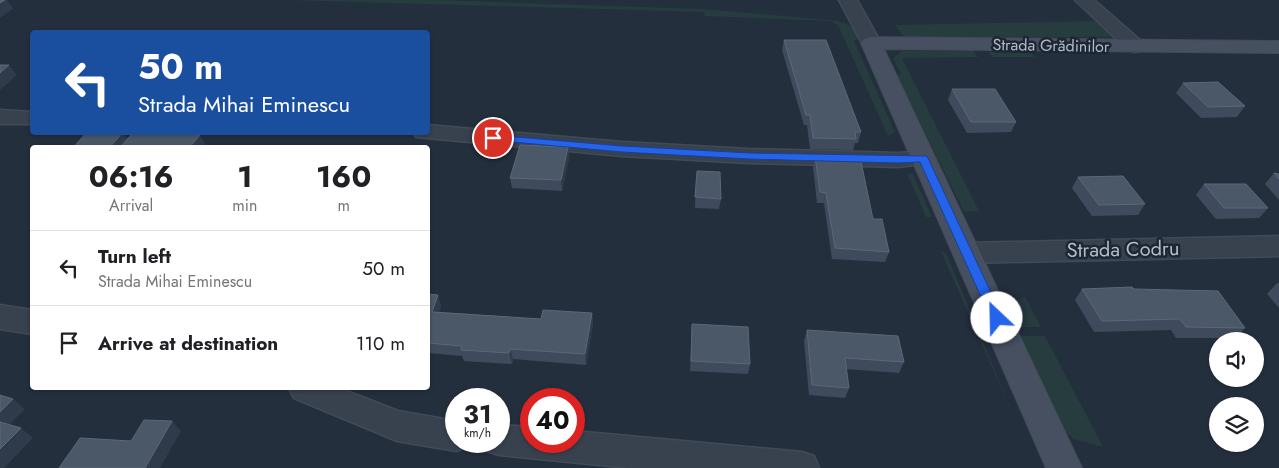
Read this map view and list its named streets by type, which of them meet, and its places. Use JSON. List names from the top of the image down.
{
  "streets": {
    "street": ["Strada Grădinilor", "Strada Codru"]
  },
  "page": {
    "turn": ["50 m", "Strada Mihai Eminescu"],
    "eta": [
      "06:16",
      "Arrival",
      "1",
      "min",
      "160",
      "m"
    ],
    "list": [
      {
        "name": "Turn left",
        "note": "Strada Mihai Eminescu",
        "value": "50 m"
      },
      {
        "name": "Arrive at destination",
        "value": "110 m"
      }
    ],
    "speed": "31 km/h",
    "limit": "40"
  }
}
